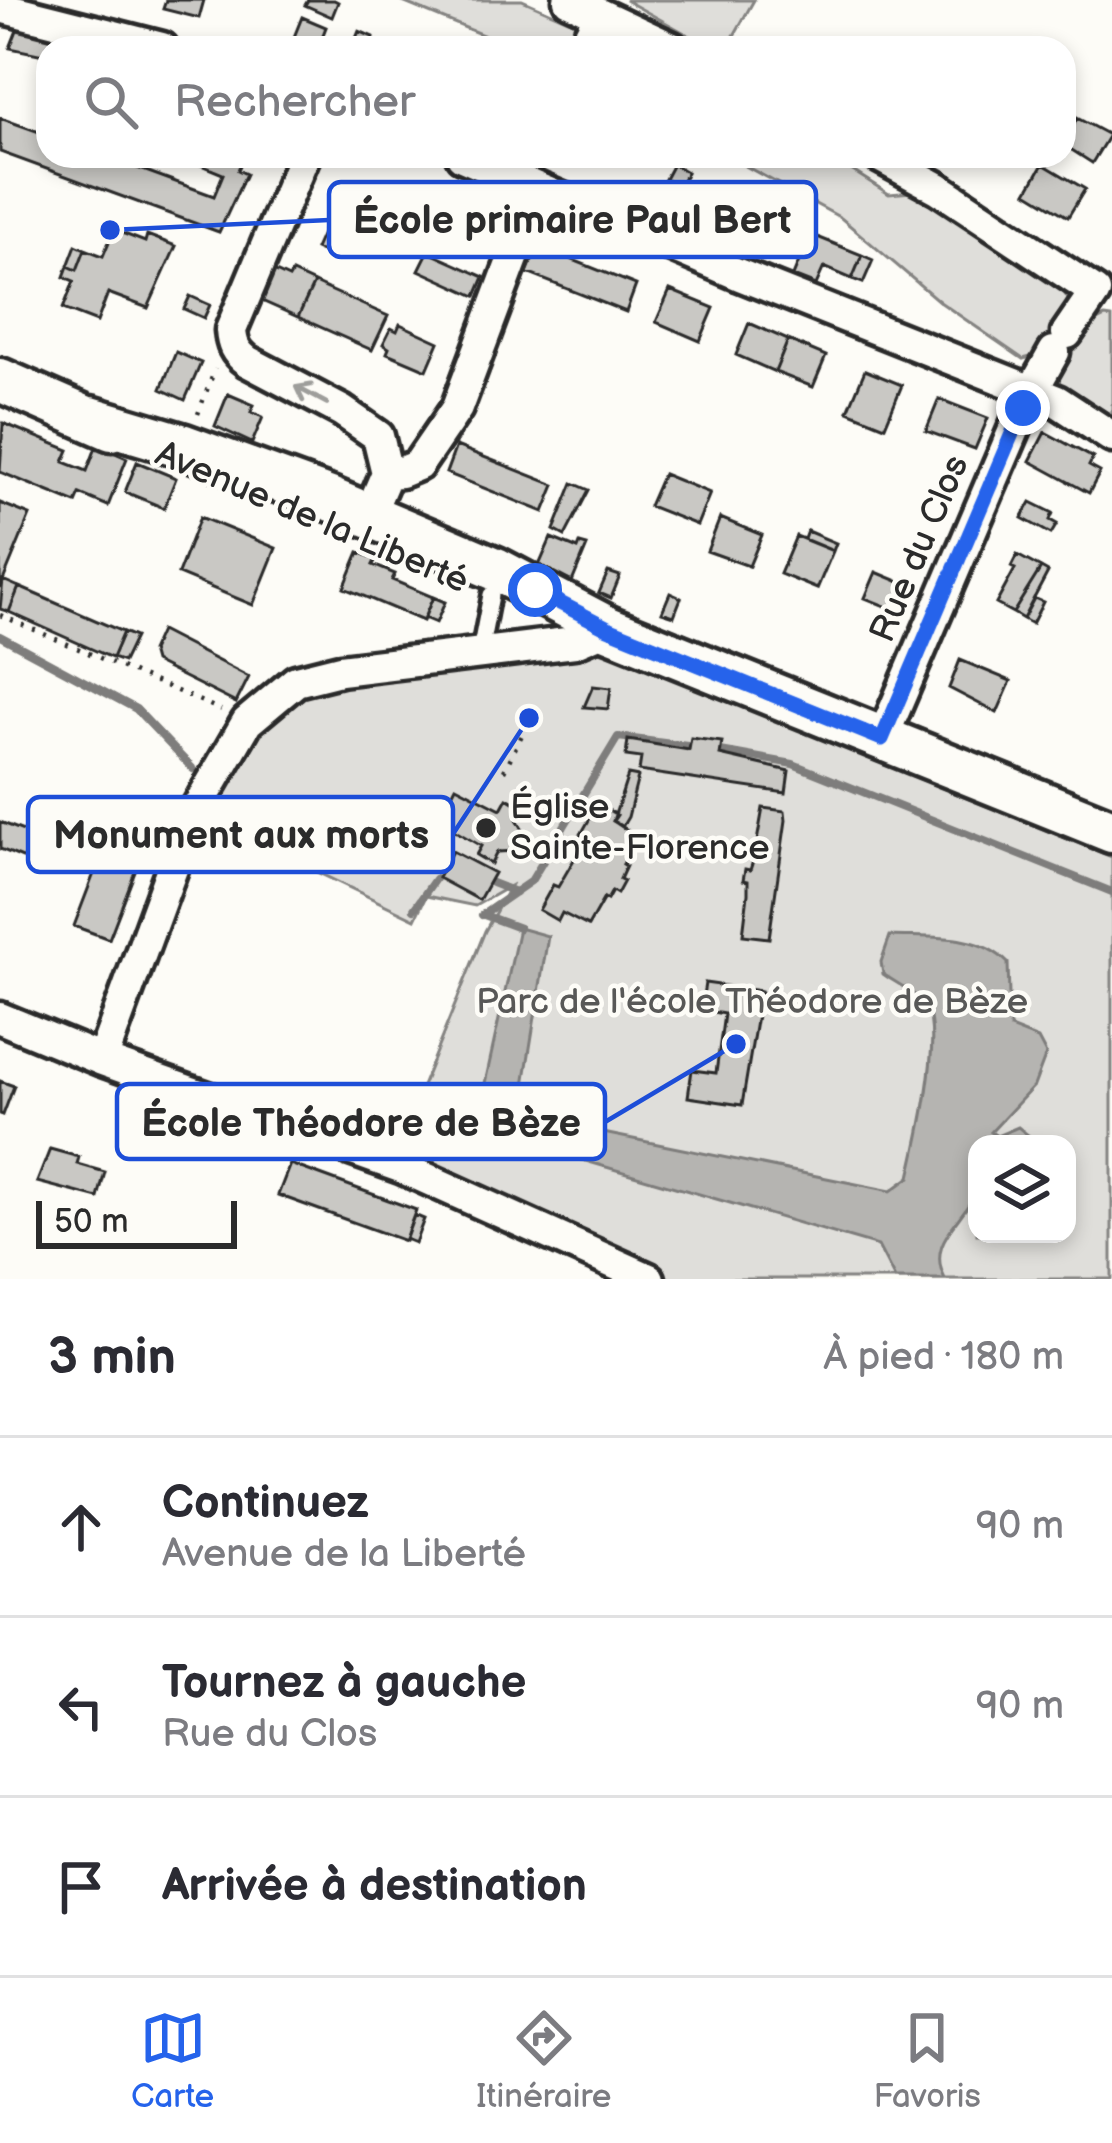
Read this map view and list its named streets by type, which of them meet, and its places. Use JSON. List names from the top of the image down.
{
  "streets": {
    "main road": ["Avenue de la Liberté"],
    "street": ["Rue du Clos"]
  },
  "crossings": [
    ["Avenue de la Liberté", "Rue du Clos"]
  ],
  "parks": ["Parc de l'école Théodore de Bèze"],
  "places": [
    "École primaire Paul Bert",
    "Monument aux morts",
    "Église Sainte-Florence",
    "École Théodore de Bèze"
  ],
  "scale_bar": "50 m",
  "page": {
    "search": "Rechercher",
    "scale": "50 m",
    "heading": ["3 min", "À pied · 180 m"],
    "list": [
      ["Continuez", "Avenue de la Liberté", "90 m"],
      ["Tournez à gauche", "Rue du Clos", "90 m"],
      "Arrivée à destination"
    ],
    "nav": ["Carte", "Itinéraire", "Favoris"]
  }
}
